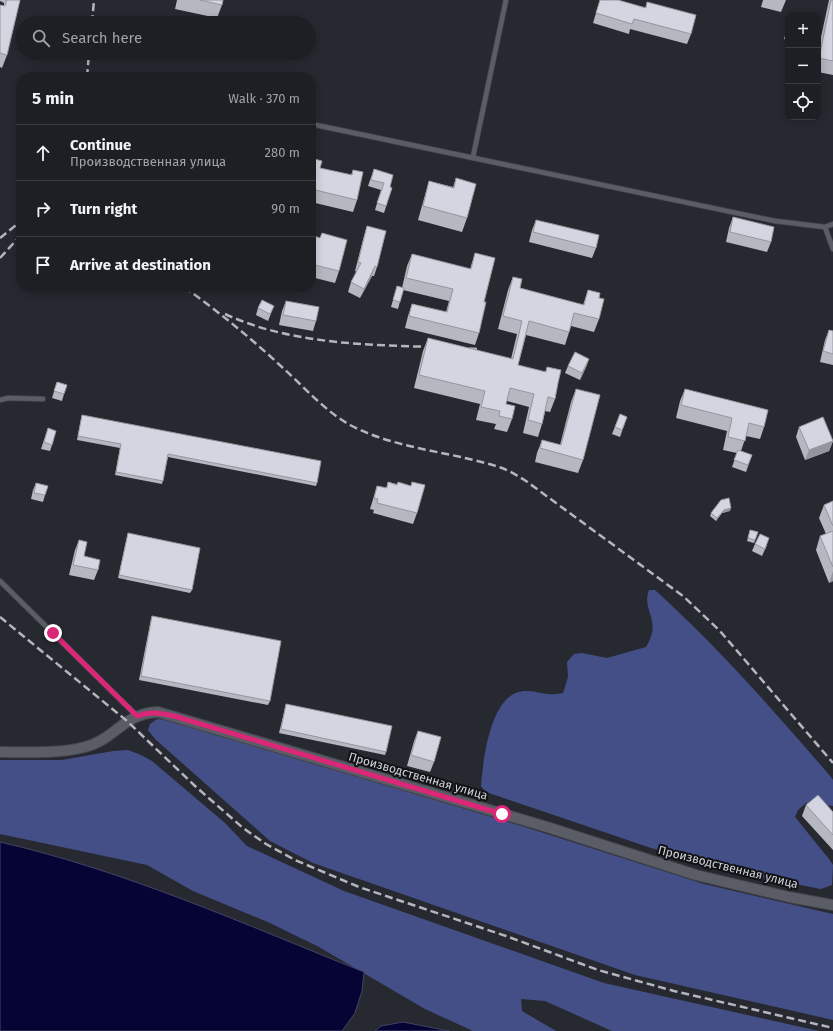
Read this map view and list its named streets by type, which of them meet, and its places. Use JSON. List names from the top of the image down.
{
  "streets": {
    "street": ["Производственная улица"]
  },
  "page": {
    "map_buttons": ["+", "−"],
    "search": "Search here",
    "heading": ["5 min", "Walk · 370 m"],
    "list": [
      ["Continue", "Производственная улица", "280 m"],
      ["Turn right", "90 m"],
      "Arrive at destination"
    ]
  }
}
